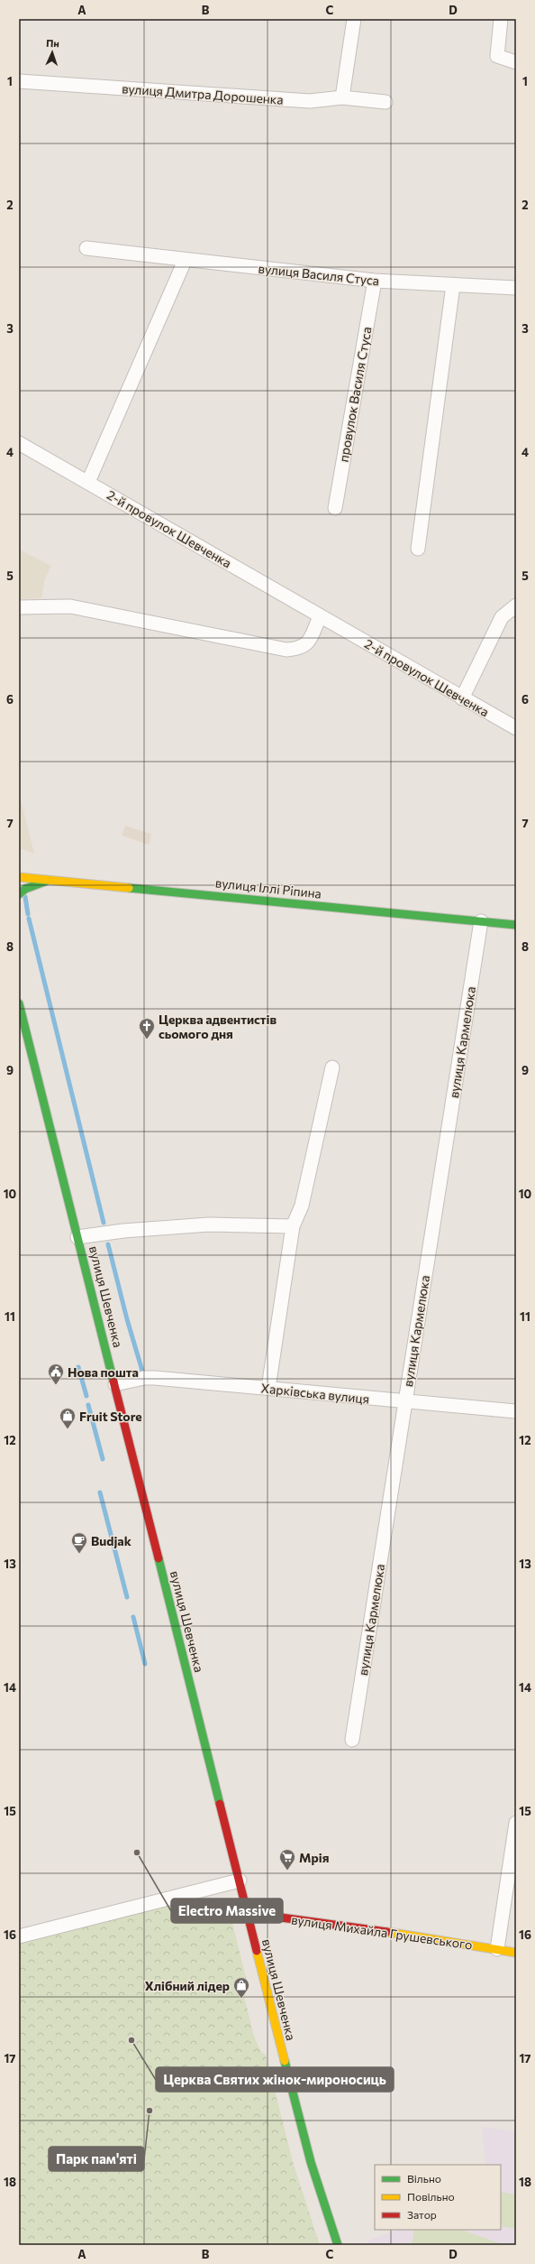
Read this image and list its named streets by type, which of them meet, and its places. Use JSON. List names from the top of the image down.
{
  "streets": {
    "main road": ["вулиця Іллі Ріпина", "вулиця Шевченка", "вулиця Михайла Грушевського"],
    "street": [
      "вулиця Дмитра Дорошенка",
      "вулиця Василя Стуса",
      "провулок Василя Стуса",
      "2-й провулок Шевченка",
      "вулиця Кармелюка",
      "Харківська вулиця"
    ]
  },
  "crossings": [
    ["вулиця Василя Стуса", "провулок Василя Стуса"],
    ["вулиця Іллі Ріпина", "вулиця Кармелюка"],
    ["вулиця Кармелюка", "Харківська вулиця"],
    ["вулиця Шевченка", "Харківська вулиця"],
    ["вулиця Шевченка", "вулиця Михайла Грушевського"]
  ],
  "places": {
    "church": ["Церква адвентистів сьомого дня"],
    "public building": ["Нова пошта"],
    "shop": ["Fruit Store", "Хлібний лідер"],
    "cafe": ["Budjak"],
    "other": ["Electro Massive", "Церква Святих жінок-мироносиць", "Парк пам'яті"],
    "supermarket": ["Мрія"]
  },
  "legend": ["Вільно", "Повільно", "Затор"],
  "north": "top",
  "grid": {
    "columns": [
      "A",
      "B",
      "C",
      "D"
    ],
    "rows": [
      "1",
      "2",
      "3",
      "4",
      "5",
      "6",
      "7",
      "8",
      "9",
      "10",
      "11",
      "12",
      "13",
      "14",
      "15",
      "16",
      "17",
      "18"
    ]
  }
}
